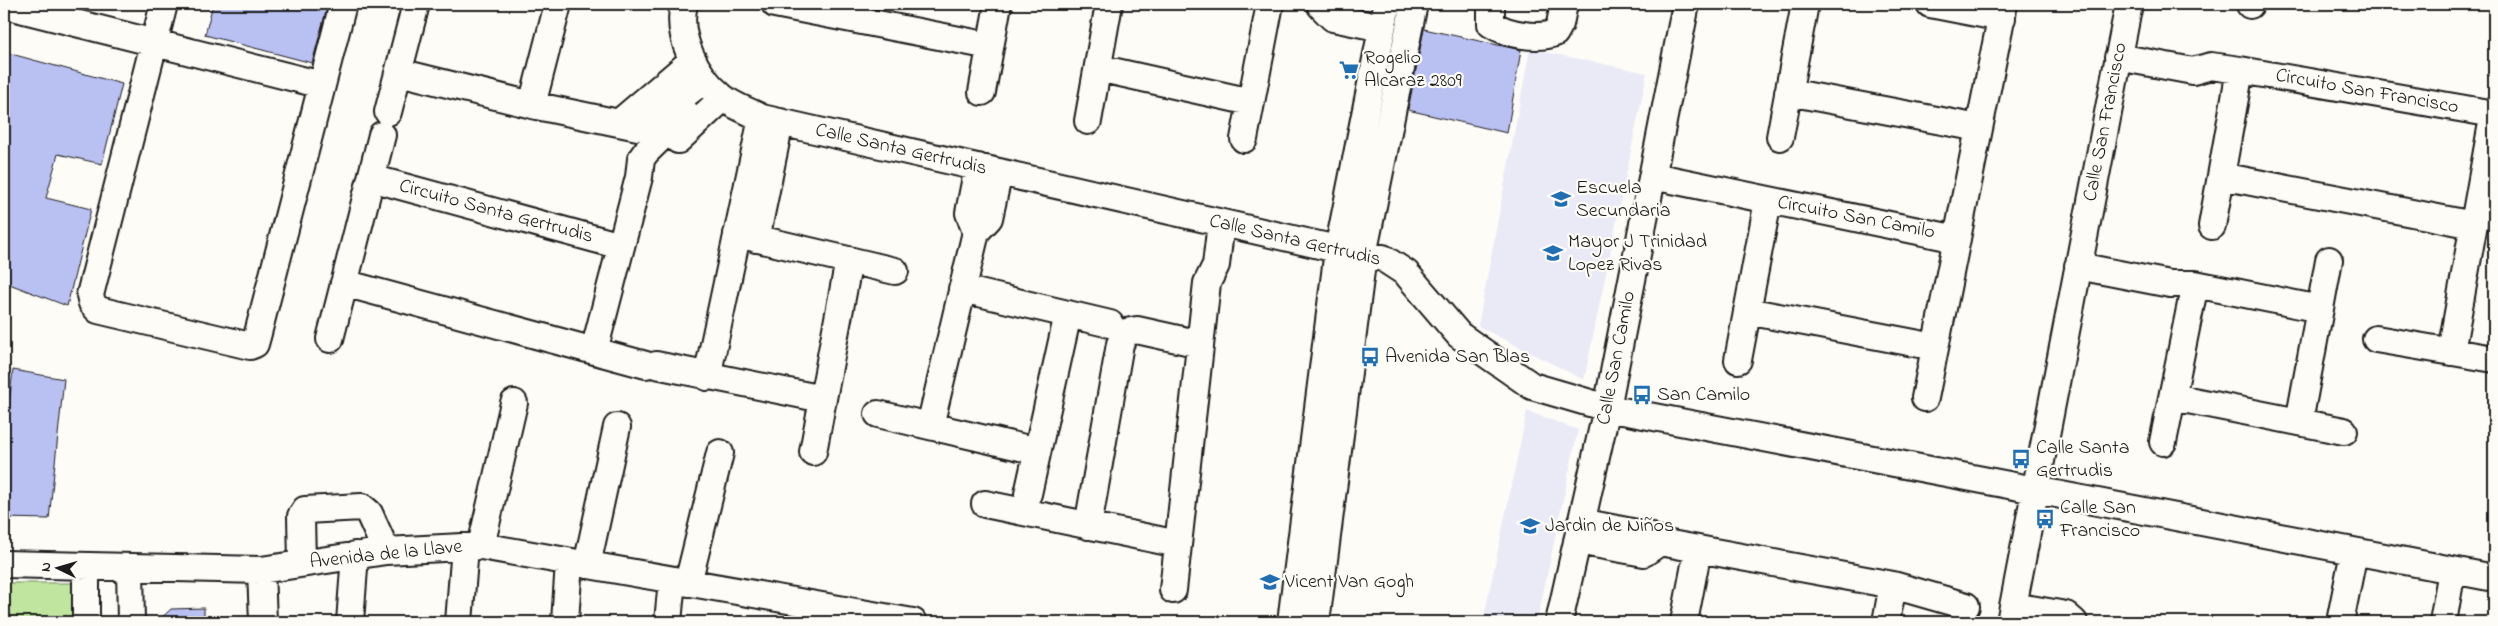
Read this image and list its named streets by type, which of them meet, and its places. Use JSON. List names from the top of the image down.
{
  "streets": {
    "street": [
      "Circuito San Francisco",
      "Calle San Francisco",
      "Calle Santa Gertrudis",
      "Circuito Santa Gertrudis",
      "Circuito San Camilo",
      "Calle San Camilo",
      "Avenida de la Llave"
    ]
  },
  "crossings": [
    ["Circuito San Francisco", "Calle San Francisco"],
    ["Calle San Francisco", "Calle Santa Gertrudis"],
    ["Calle Santa Gertrudis", "Circuito Santa Gertrudis"],
    ["Calle Santa Gertrudis", "Calle San Camilo"],
    ["Circuito San Camilo", "Calle San Camilo"]
  ],
  "places": {
    "supermarket": ["Rogelio Alcaraz 2809"],
    "school or university": [
      "Escuela Secundaria",
      "Mayor J Trinidad Lopez Rivas",
      "Jardin de Niños",
      "Vicent Van Gogh"
    ],
    "bus stop": [
      "Avenida San Blas",
      "San Camilo",
      "Calle Santa Gertrudis",
      "Calle San Francisco"
    ]
  },
  "north": "left"
}
